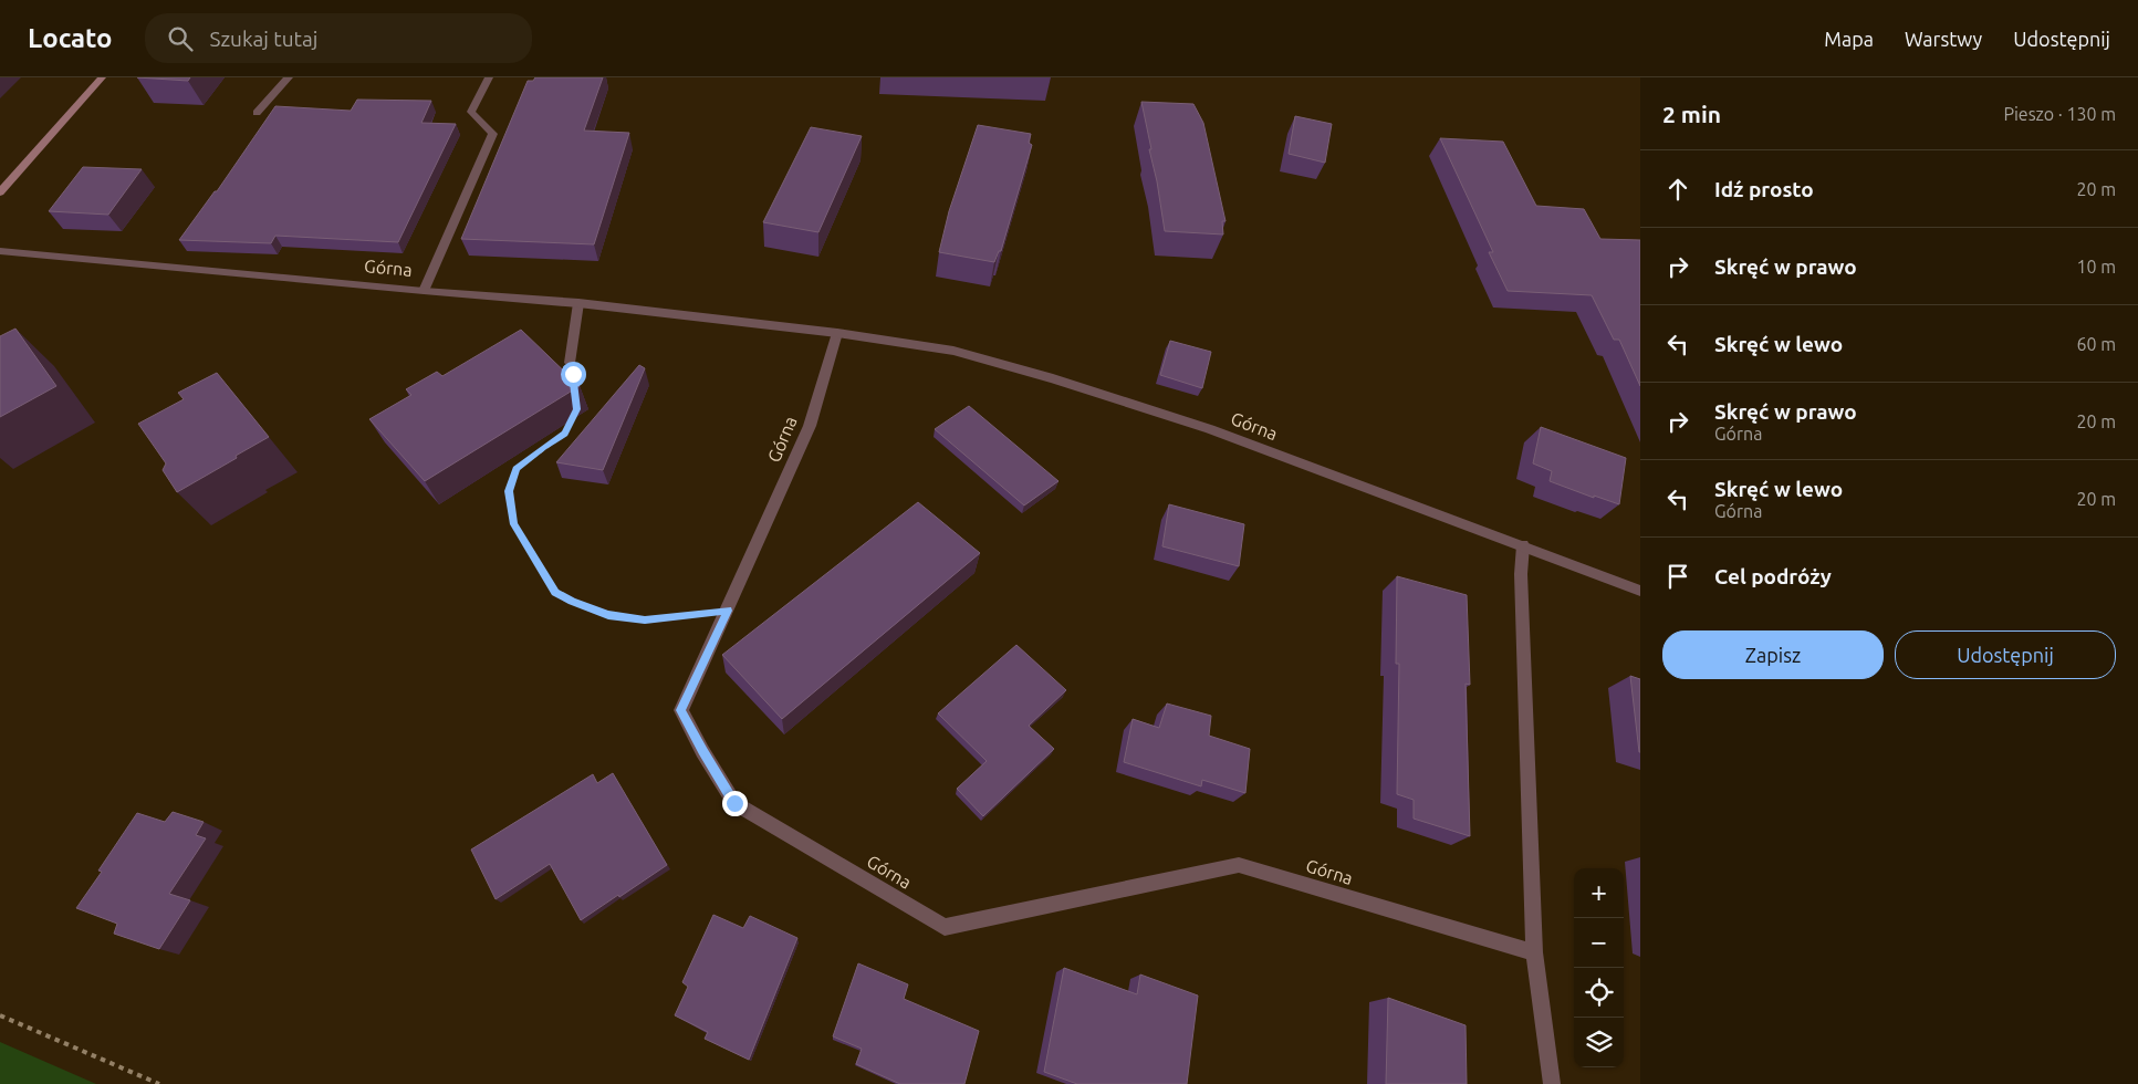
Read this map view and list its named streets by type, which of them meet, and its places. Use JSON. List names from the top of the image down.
{
  "streets": {
    "street": ["Górna"]
  },
  "page": {
    "header": "Locato",
    "search": "Szukaj tutaj",
    "nav": ["Mapa", "Warstwy", "Udostępnij"],
    "heading": ["2 min", "Pieszo · 130 m"],
    "list": [
      ["Idź prosto", "20 m"],
      ["Skręć w prawo", "10 m"],
      ["Skręć w lewo", "60 m"],
      ["Skręć w prawo", "Górna", "20 m"],
      ["Skręć w lewo", "Górna", "20 m"],
      "Cel podróży"
    ],
    "buttons": ["Zapisz", "Udostępnij"],
    "map_buttons": ["+", "−"]
  }
}
